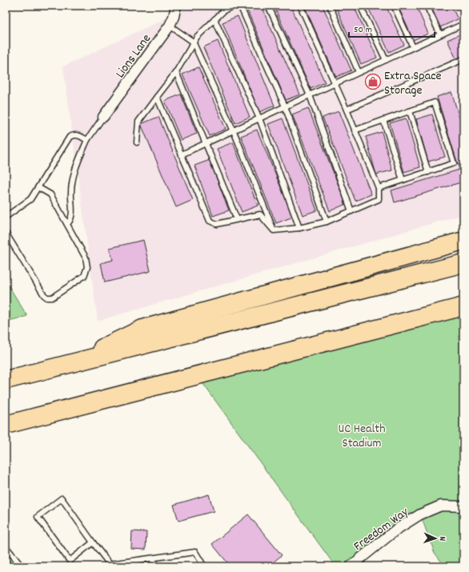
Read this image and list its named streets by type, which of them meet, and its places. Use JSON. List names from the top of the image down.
{
  "streets": {
    "street": ["Lions Lane", "Freedom Way"]
  },
  "parks": ["UC Health Stadium"],
  "places": {
    "shop": ["Extra Space Storage"]
  },
  "scale_bar": "50 m",
  "north": "right"
}
